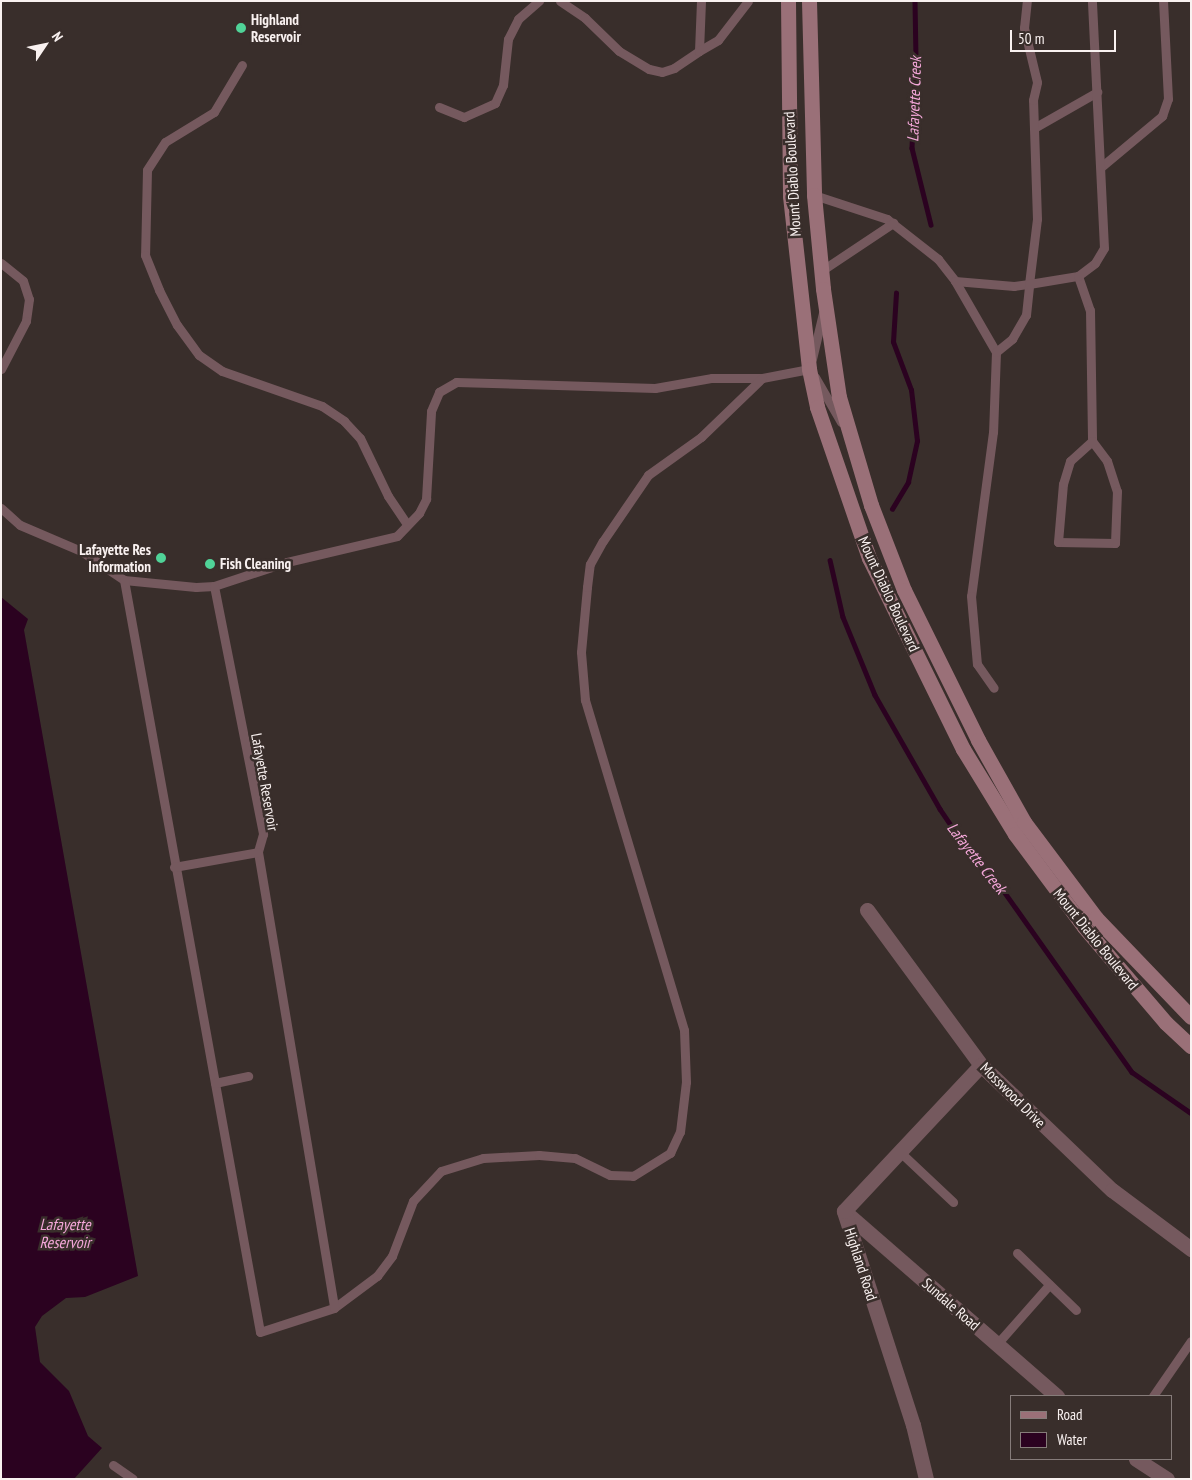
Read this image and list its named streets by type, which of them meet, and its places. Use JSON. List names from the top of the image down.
{
  "streets": {
    "main road": ["Mount Diablo Boulevard"],
    "street": ["Mosswood Drive", "Highland Road", "Sundale Road"],
    "lane": ["Lafayette Reservoir"]
  },
  "crossings": [
    ["Mosswood Drive", "Highland Road"],
    ["Highland Road", "Sundale Road"]
  ],
  "water": ["Lafayette Creek", "Lafayette Reservoir"],
  "places": ["Highland Reservoir", "Lafayette Res Information", "Fish Cleaning"],
  "legend": ["Road", "Water"],
  "scale_bar": "50 m",
  "north": "top right"
}
